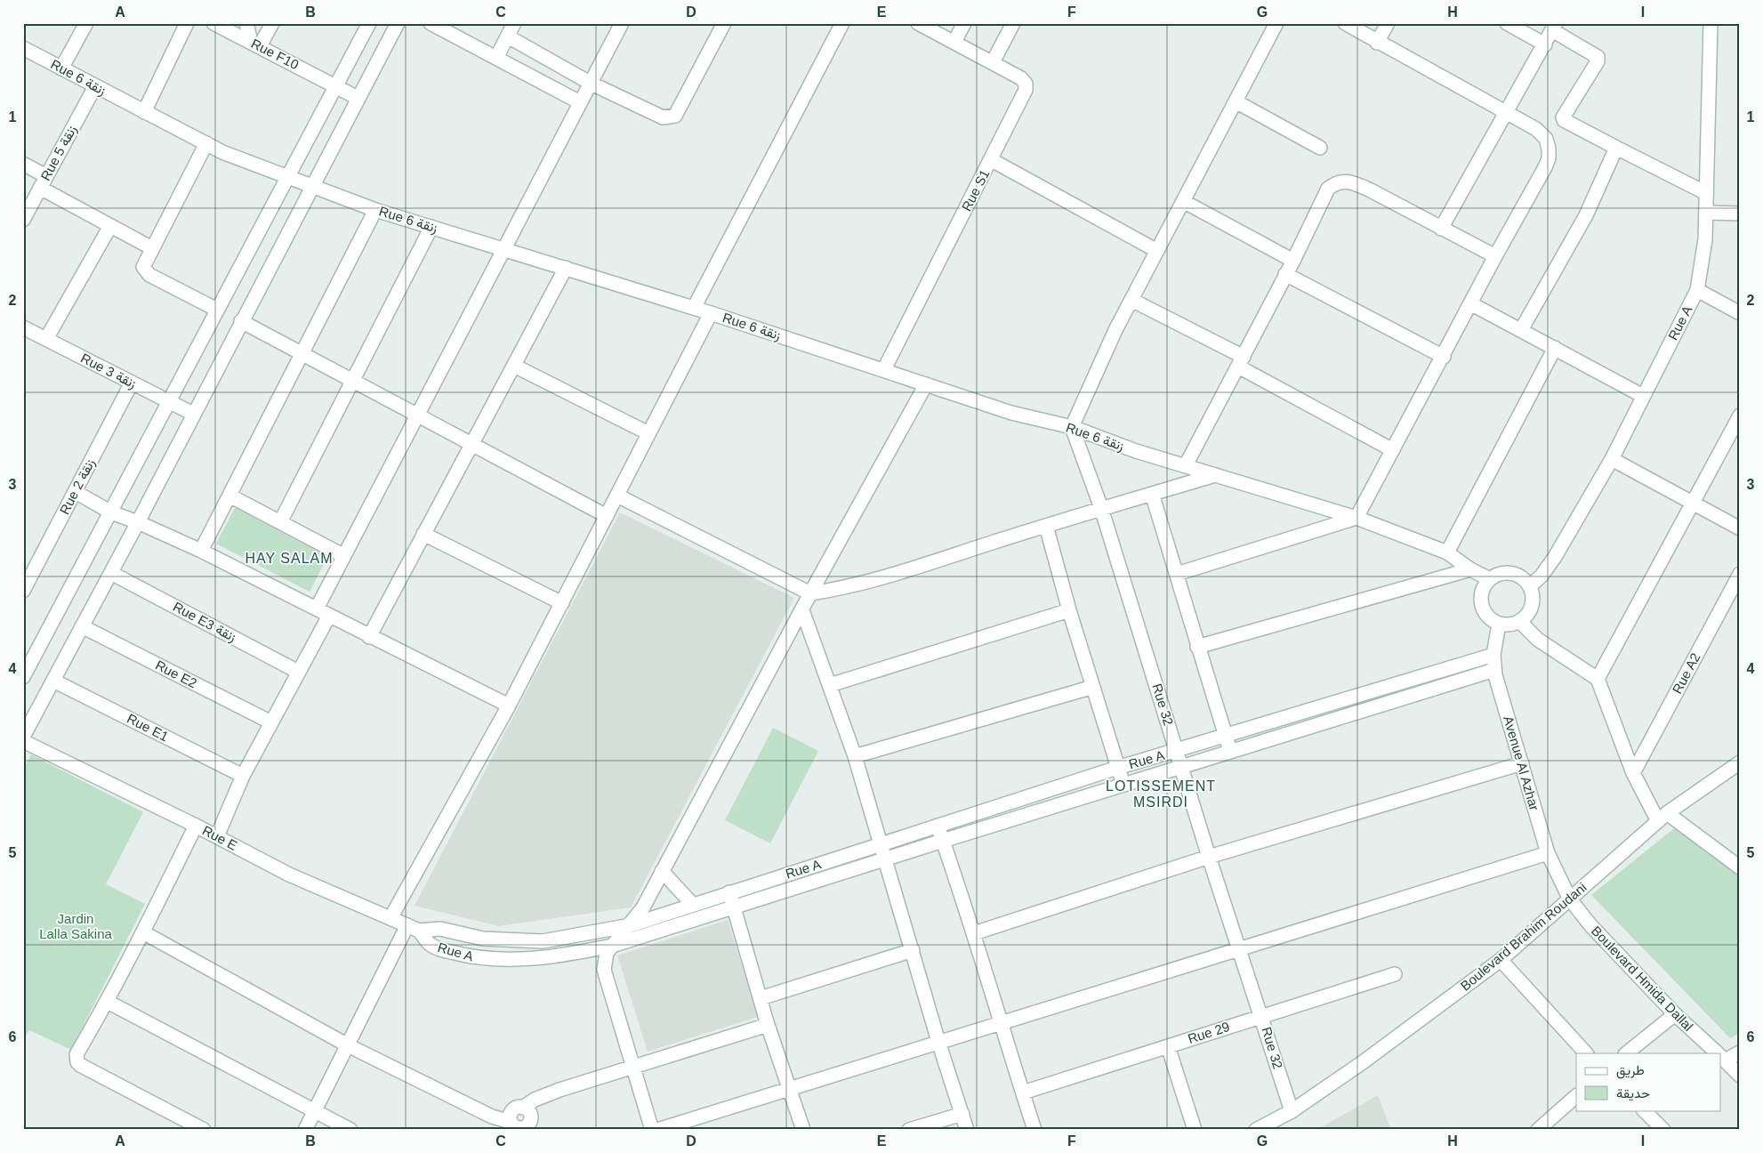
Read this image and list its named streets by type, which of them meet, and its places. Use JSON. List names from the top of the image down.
{
  "streets": {
    "street": [
      "Rue F10",
      "Rue 6 زنقة",
      "Rue 5 زنقة",
      "Rue S1",
      "Rue A",
      "Rue 3 زنقة",
      "Rue 2 زنقة",
      "Rue E3 زنقة",
      "Rue A2",
      "Rue E2",
      "Rue 32",
      "Rue E1",
      "Avenue Al Azhar",
      "Rue E",
      "Boulevard Brahim Roudani",
      "Boulevard Hmida Dallal",
      "Rue 29"
    ]
  },
  "crossings": [
    ["Rue 6 زنقة", "Rue 5 زنقة"],
    ["Rue 6 زنقة", "Rue S1"],
    ["Rue 6 زنقة", "Rue A"],
    ["Rue 6 زنقة", "Rue 32"],
    ["Rue 6 زنقة", "Avenue Al Azhar"],
    ["Rue A", "Rue 32"],
    ["Rue A", "Avenue Al Azhar"],
    ["Rue A", "Rue E"],
    ["Rue 3 زنقة", "Rue 2 زنقة"],
    ["Rue 32", "Boulevard Brahim Roudani"],
    ["Rue 32", "Rue 29"],
    ["Avenue Al Azhar", "Boulevard Brahim Roudani"],
    ["Avenue Al Azhar", "Boulevard Hmida Dallal"],
    ["Boulevard Brahim Roudani", "Boulevard Hmida Dallal"]
  ],
  "districts": ["HAY SALAM", "LOTISSEMENT MSIRDI"],
  "parks": ["Jardin Lalla Sakina"],
  "legend": ["طريق", "حديقة"],
  "grid": {
    "columns": [
      "A",
      "B",
      "C",
      "D",
      "E",
      "F",
      "G",
      "H",
      "I"
    ],
    "rows": [
      "1",
      "2",
      "3",
      "4",
      "5",
      "6"
    ]
  }
}
